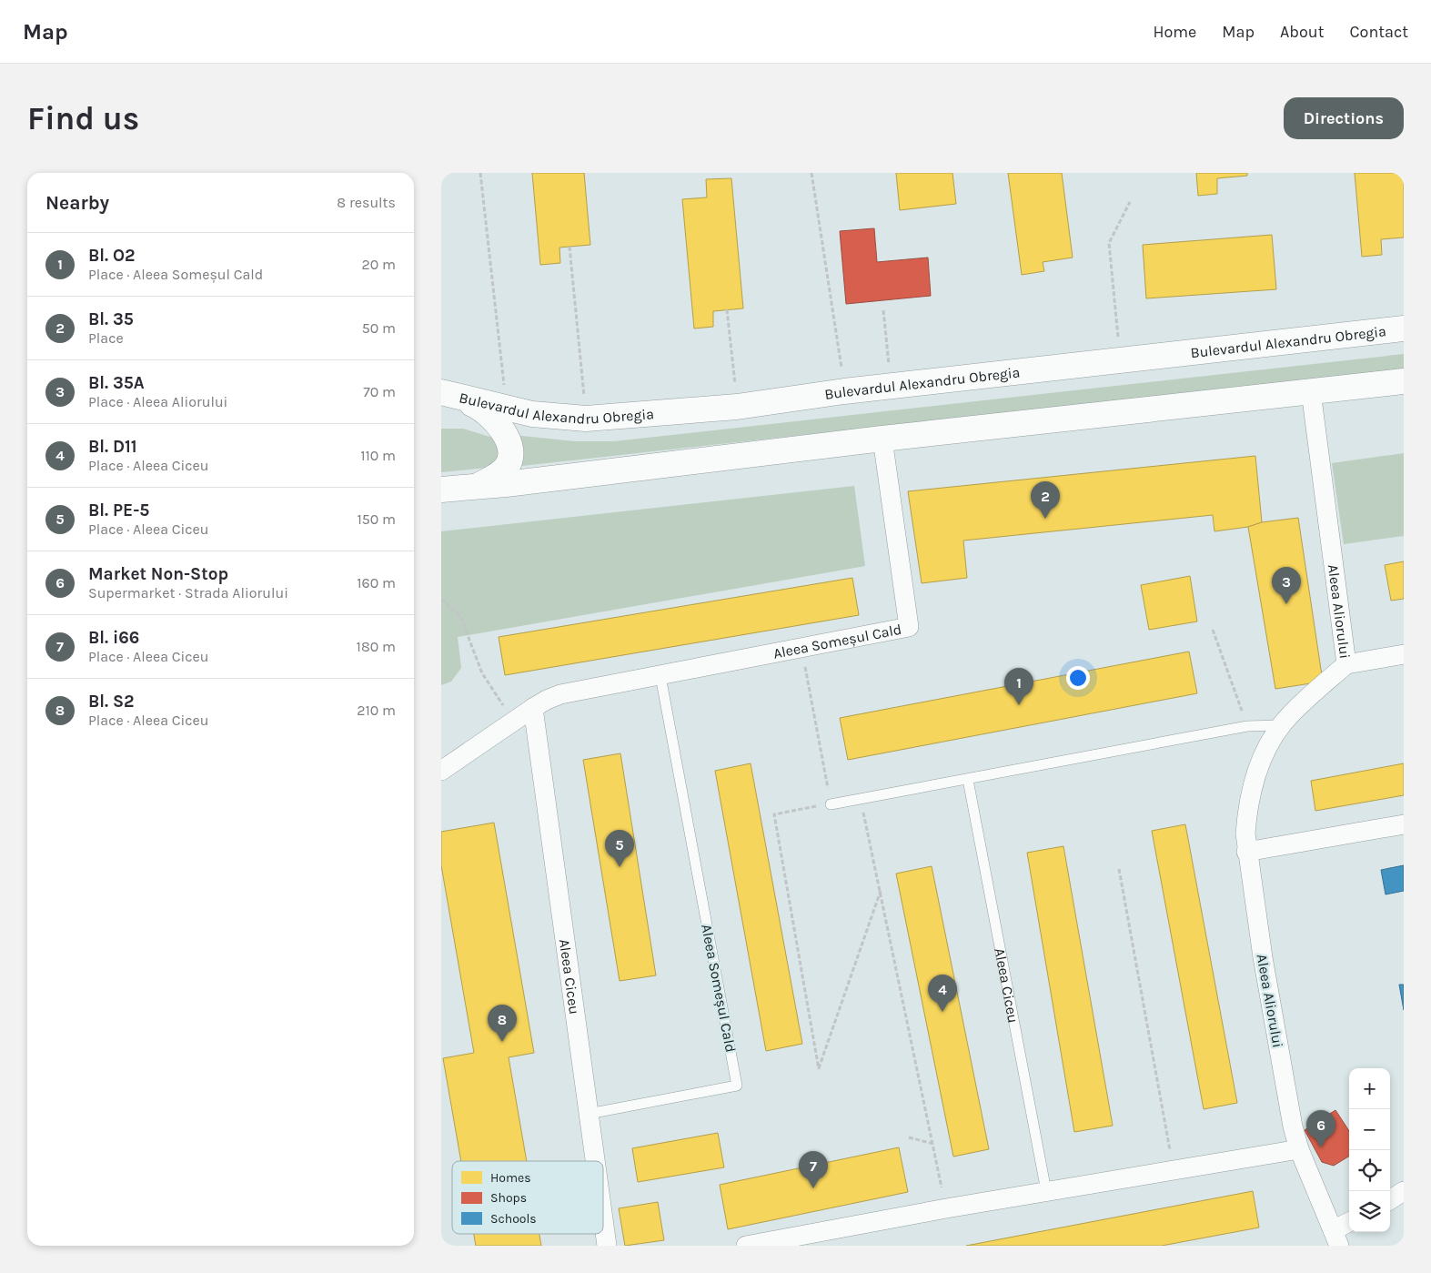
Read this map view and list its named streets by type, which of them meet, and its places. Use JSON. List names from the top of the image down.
{
  "streets": {
    "main road": ["Bulevardul Alexandru Obregia"],
    "street": ["Aleea Aliorului", "Aleea Someșul Cald", "Aleea Ciceu"]
  },
  "crossings": [
    ["Aleea Someșul Cald", "Aleea Ciceu"]
  ],
  "legend": ["Homes", "Shops", "Schools"],
  "page": {
    "header": "Map",
    "nav": [
      "Home",
      "Map",
      "About",
      "Contact"
    ],
    "buttons": "Directions",
    "title": "Find us",
    "heading": ["Nearby", "8 results"],
    "list": [
      {
        "mark": "1",
        "name": "Bl. O2",
        "note": "Place · Aleea Someșul Cald",
        "value": "20 m"
      },
      {
        "mark": "2",
        "name": "Bl. 35",
        "note": "Place",
        "value": "50 m"
      },
      {
        "mark": "3",
        "name": "Bl. 35A",
        "note": "Place · Aleea Aliorului",
        "value": "70 m"
      },
      {
        "mark": "4",
        "name": "Bl. D11",
        "note": "Place · Aleea Ciceu",
        "value": "110 m"
      },
      {
        "mark": "5",
        "name": "Bl. PE-5",
        "note": "Place · Aleea Ciceu",
        "value": "150 m"
      },
      {
        "mark": "6",
        "name": "Market Non-Stop",
        "note": "Supermarket · Strada Aliorului",
        "value": "160 m"
      },
      {
        "mark": "7",
        "name": "Bl. i66",
        "note": "Place · Aleea Ciceu",
        "value": "180 m"
      },
      {
        "mark": "8",
        "name": "Bl. S2",
        "note": "Place · Aleea Ciceu",
        "value": "210 m"
      }
    ],
    "pins": [
      "2",
      "3",
      "1",
      "5",
      "4",
      "8",
      "6",
      "7"
    ],
    "map_buttons": ["+", "−"]
  }
}
